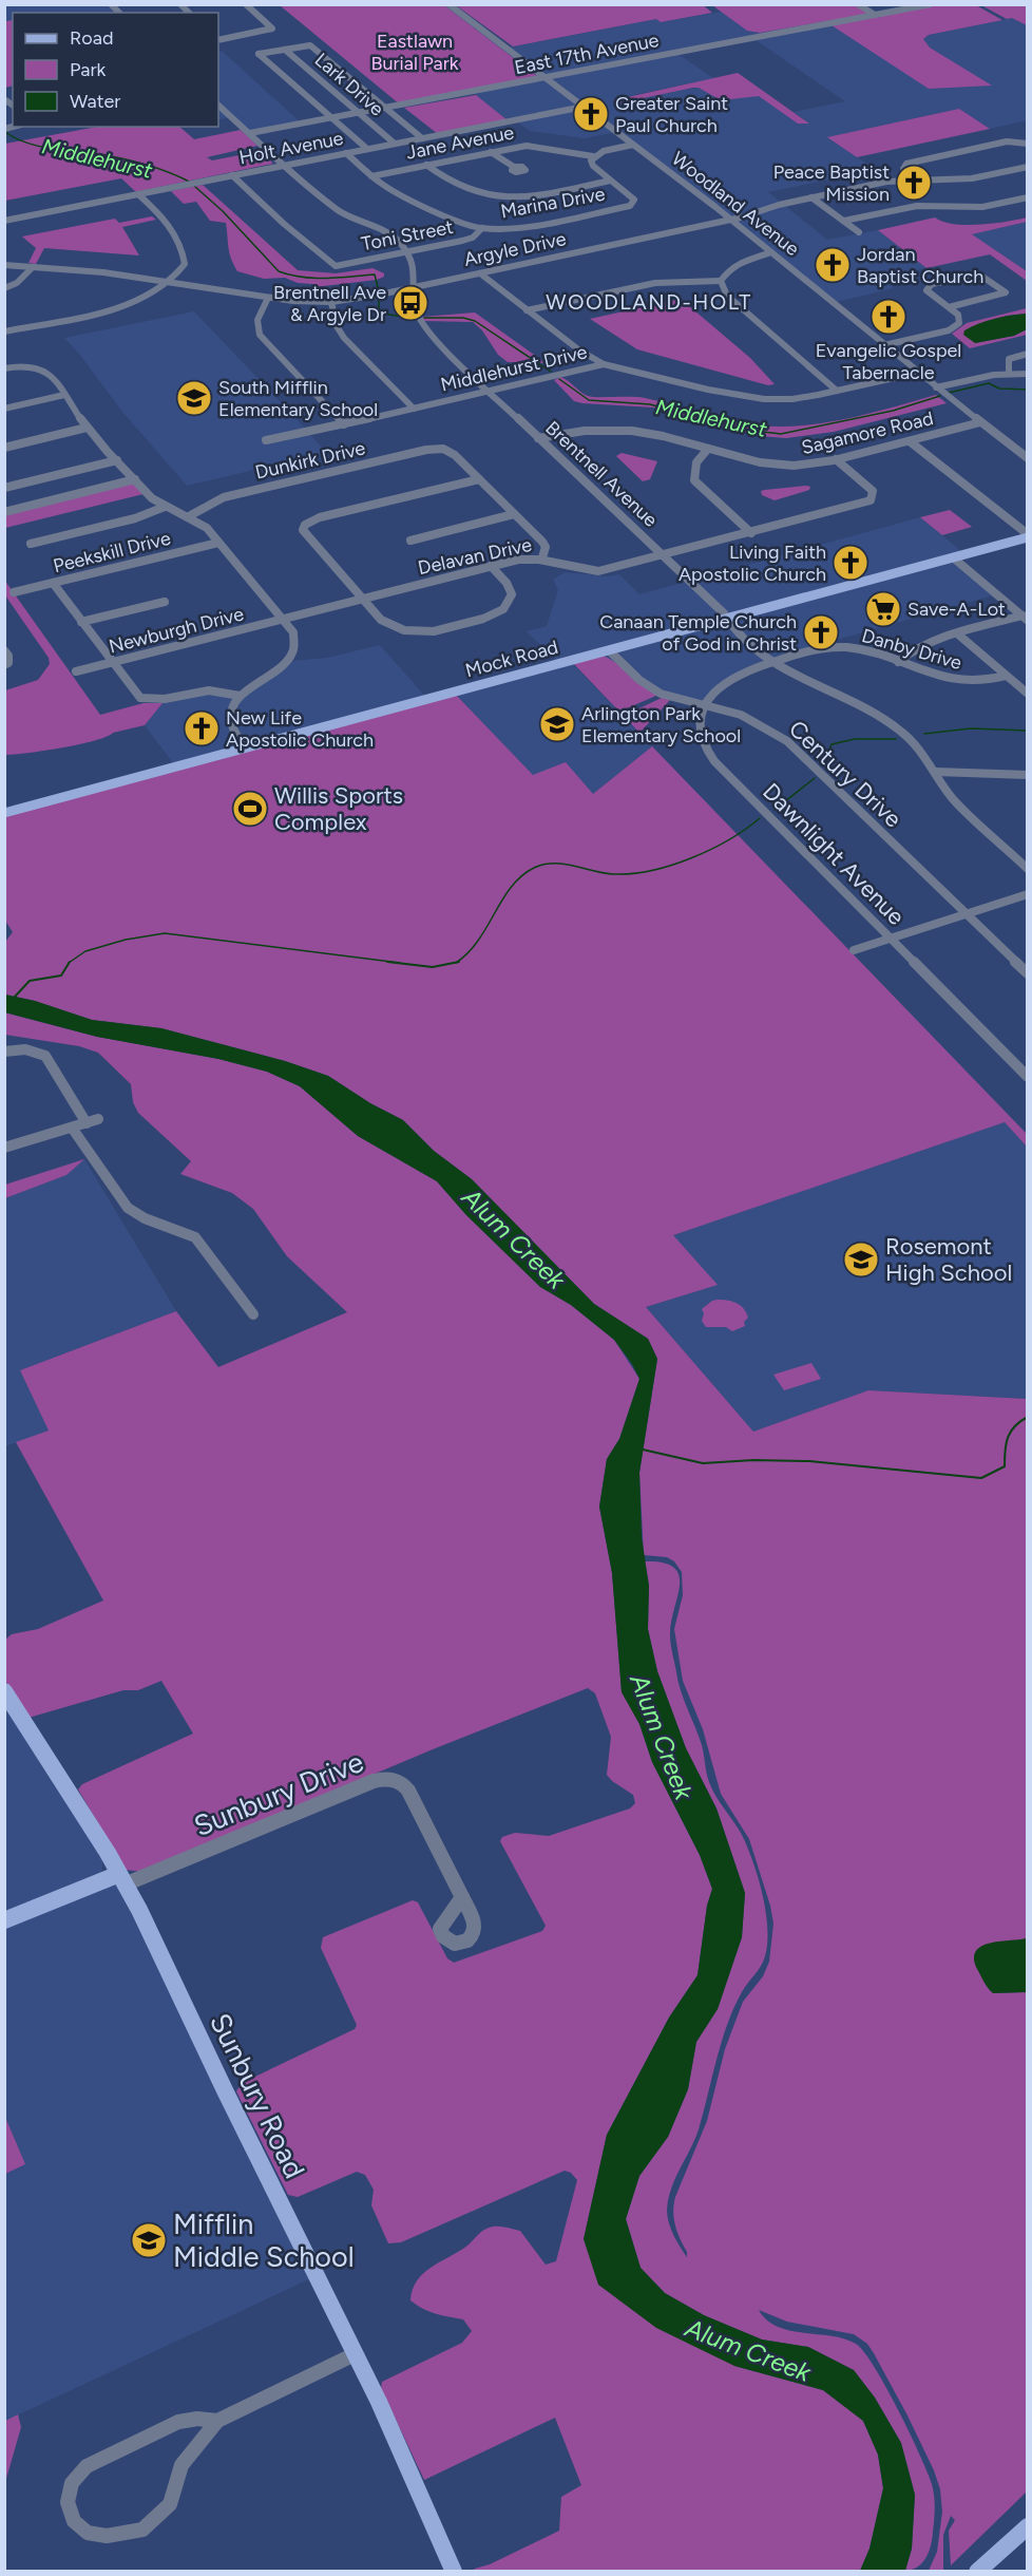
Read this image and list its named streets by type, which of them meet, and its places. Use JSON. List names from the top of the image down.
{
  "streets": {
    "main road": ["Mock Road", "Sunbury Road"],
    "street": [
      "East 17th Avenue",
      "Lark Drive",
      "Jane Avenue",
      "Holt Avenue",
      "Marina Drive",
      "Woodland Avenue",
      "Toni Street",
      "Argyle Drive",
      "Middlehurst Drive",
      "Sagamore Road",
      "Dunkirk Drive",
      "Brentnell Avenue",
      "Peekskill Drive",
      "Delavan Drive",
      "Newburgh Drive",
      "Danby Drive",
      "Century Drive",
      "Dawnlight Avenue",
      "Sunbury Drive"
    ]
  },
  "crossings": [
    ["East 17th Avenue", "Lark Drive"],
    ["East 17th Avenue", "Woodland Avenue"],
    ["Lark Drive", "Holt Avenue"],
    ["Jane Avenue", "Marina Drive"],
    ["Holt Avenue", "Marina Drive"],
    ["Holt Avenue", "Woodland Avenue"],
    ["Holt Avenue", "Toni Street"],
    ["Marina Drive", "Toni Street"],
    ["Woodland Avenue", "Argyle Drive"],
    ["Woodland Avenue", "Middlehurst Drive"],
    ["Woodland Avenue", "Sagamore Road"],
    ["Toni Street", "Brentnell Avenue"],
    ["Argyle Drive", "Brentnell Avenue"],
    ["Middlehurst Drive", "Brentnell Avenue"],
    ["Sagamore Road", "Brentnell Avenue"],
    ["Sagamore Road", "Delavan Drive"],
    ["Brentnell Avenue", "Delavan Drive"],
    ["Brentnell Avenue", "Danby Drive"],
    ["Brentnell Avenue", "Mock Road"],
    ["Delavan Drive", "Newburgh Drive"],
    ["Mock Road", "Century Drive"],
    ["Century Drive", "Dawnlight Avenue"],
    ["Sunbury Drive", "Sunbury Road"]
  ],
  "districts": ["WOODLAND-HOLT"],
  "water": ["Middlehurst", "Alum Creek"],
  "parks": ["Eastlawn Burial Park"],
  "places": {
    "church": [
      "Greater Saint Paul Church",
      "Peace Baptist Mission",
      "Jordan Baptist Church",
      "Evangelic Gospel Tabernacle",
      "Living Faith Apostolic Church",
      "Canaan Temple Church of God in Christ",
      "New Life Apostolic Church"
    ],
    "bus stop": ["Brentnell Ave & Argyle Dr"],
    "school or university": [
      "South Mifflin Elementary School",
      "Arlington Park Elementary School",
      "Rosemont High School",
      "Mifflin Middle School"
    ],
    "supermarket": ["Save-A-Lot"],
    "sports": ["Willis Sports Complex"]
  },
  "legend": ["Road", "Park", "Water"]
}
